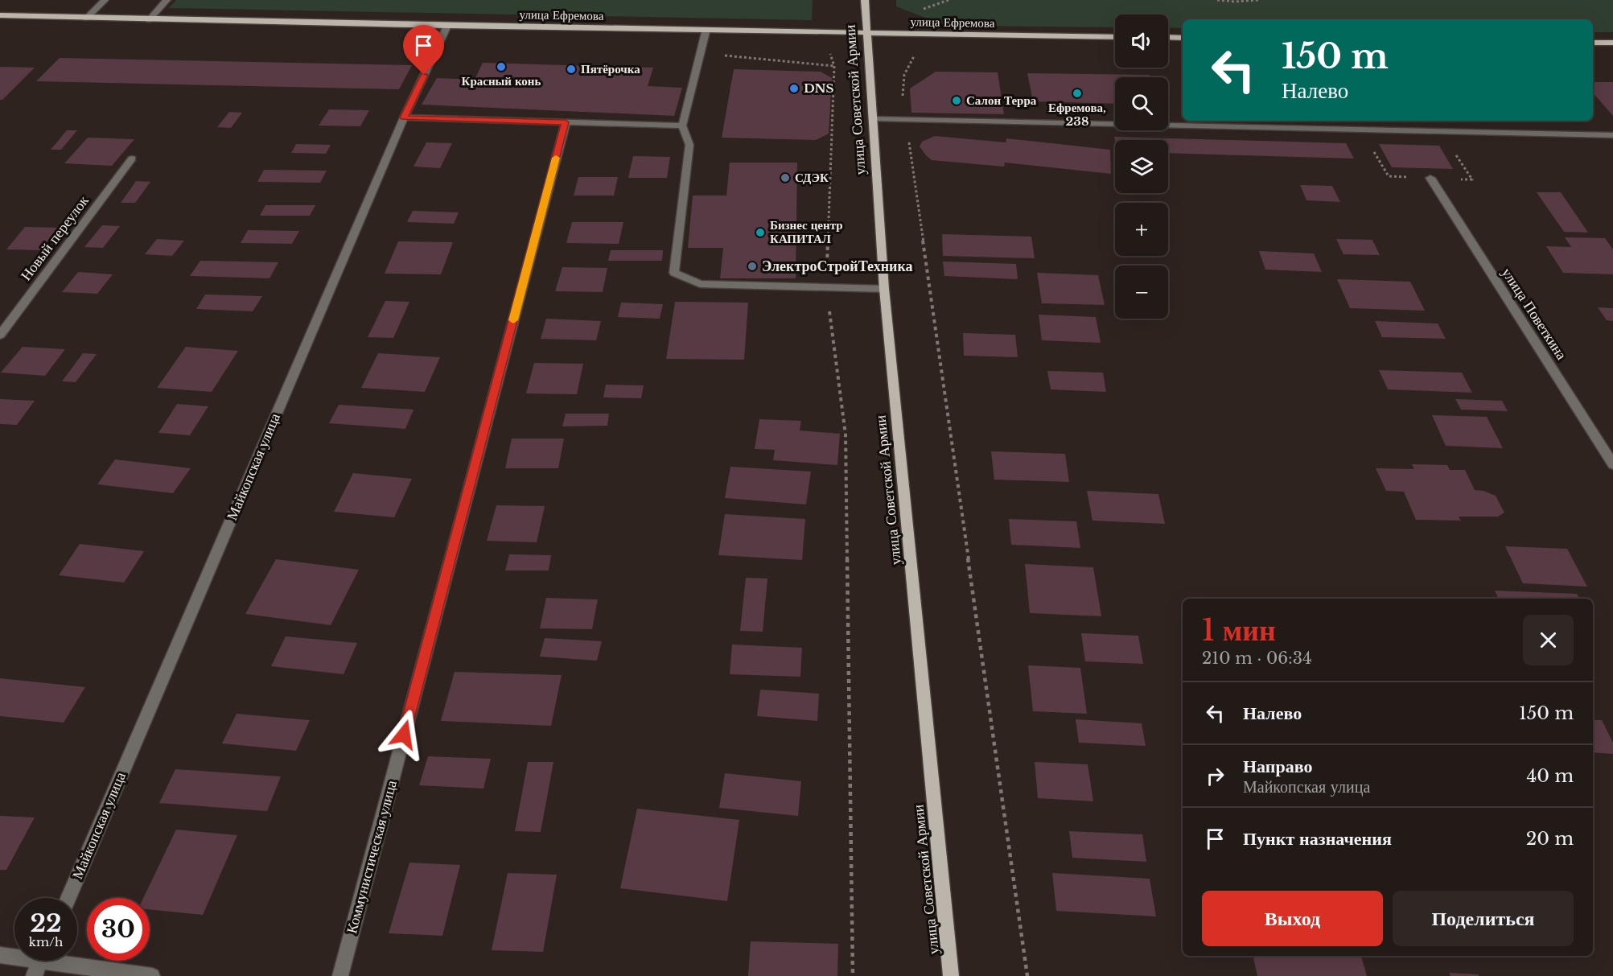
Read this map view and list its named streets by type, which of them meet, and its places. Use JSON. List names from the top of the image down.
{
  "streets": {
    "main road": ["улица Ефремова", "улица Советской Армии"],
    "street": [
      "Новый переулок",
      "улица Поветкина",
      "Майкопская улица",
      "Коммунистическая улица"
    ]
  },
  "crossings": [
    ["улица Ефремова", "улица Советской Армии"],
    ["улица Ефремова", "Майкопская улица"]
  ],
  "places": [
    "Красный конь",
    "Пятёрочка",
    "DNS",
    "Ефремова, 238",
    "Салон Терра",
    "СДЭК",
    "Бизнес центр КАПИТАЛ",
    "ЭлектроСтройТехника"
  ],
  "page": {
    "map_buttons": ["+", "−"],
    "turn": ["150 m", "Налево"],
    "heading": ["1 мин", "210 m · 06:34"],
    "list": [
      {
        "name": "Налево",
        "value": "150 m"
      },
      {
        "name": "Направо",
        "note": "Майкопская улица",
        "value": "40 m"
      },
      {
        "name": "Пункт назначения",
        "value": "20 m"
      }
    ],
    "buttons": ["Выход", "Поделиться"],
    "speed": "22 km/h",
    "limit": "30"
  }
}
